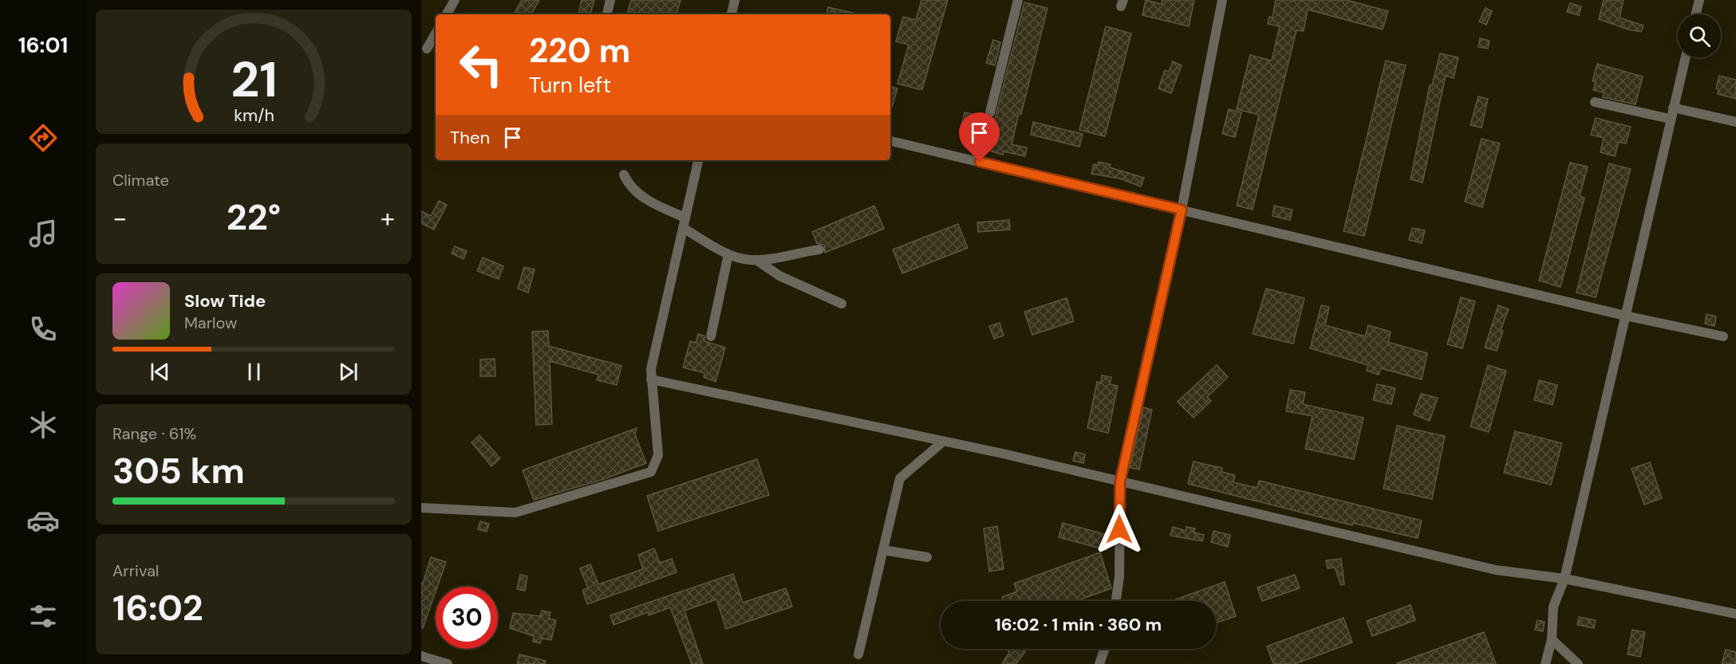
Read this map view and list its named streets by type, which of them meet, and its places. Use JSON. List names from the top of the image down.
{
  "page": {
    "tabs": "16:01",
    "turn": ["220 m", "Turn left"],
    "then": "Then",
    "tile": [
      "Climate",
      ["Range · 61%", "305 km"],
      ["Arrival", "16:02"]
    ],
    "heat": ["−", "22°", "+"],
    "song": ["Slow Tide", "Marlow"],
    "limit": "30",
    "trip": "16:02 · 1 min · 360 m",
    "gauge": ["21", "km/h"]
  }
}
